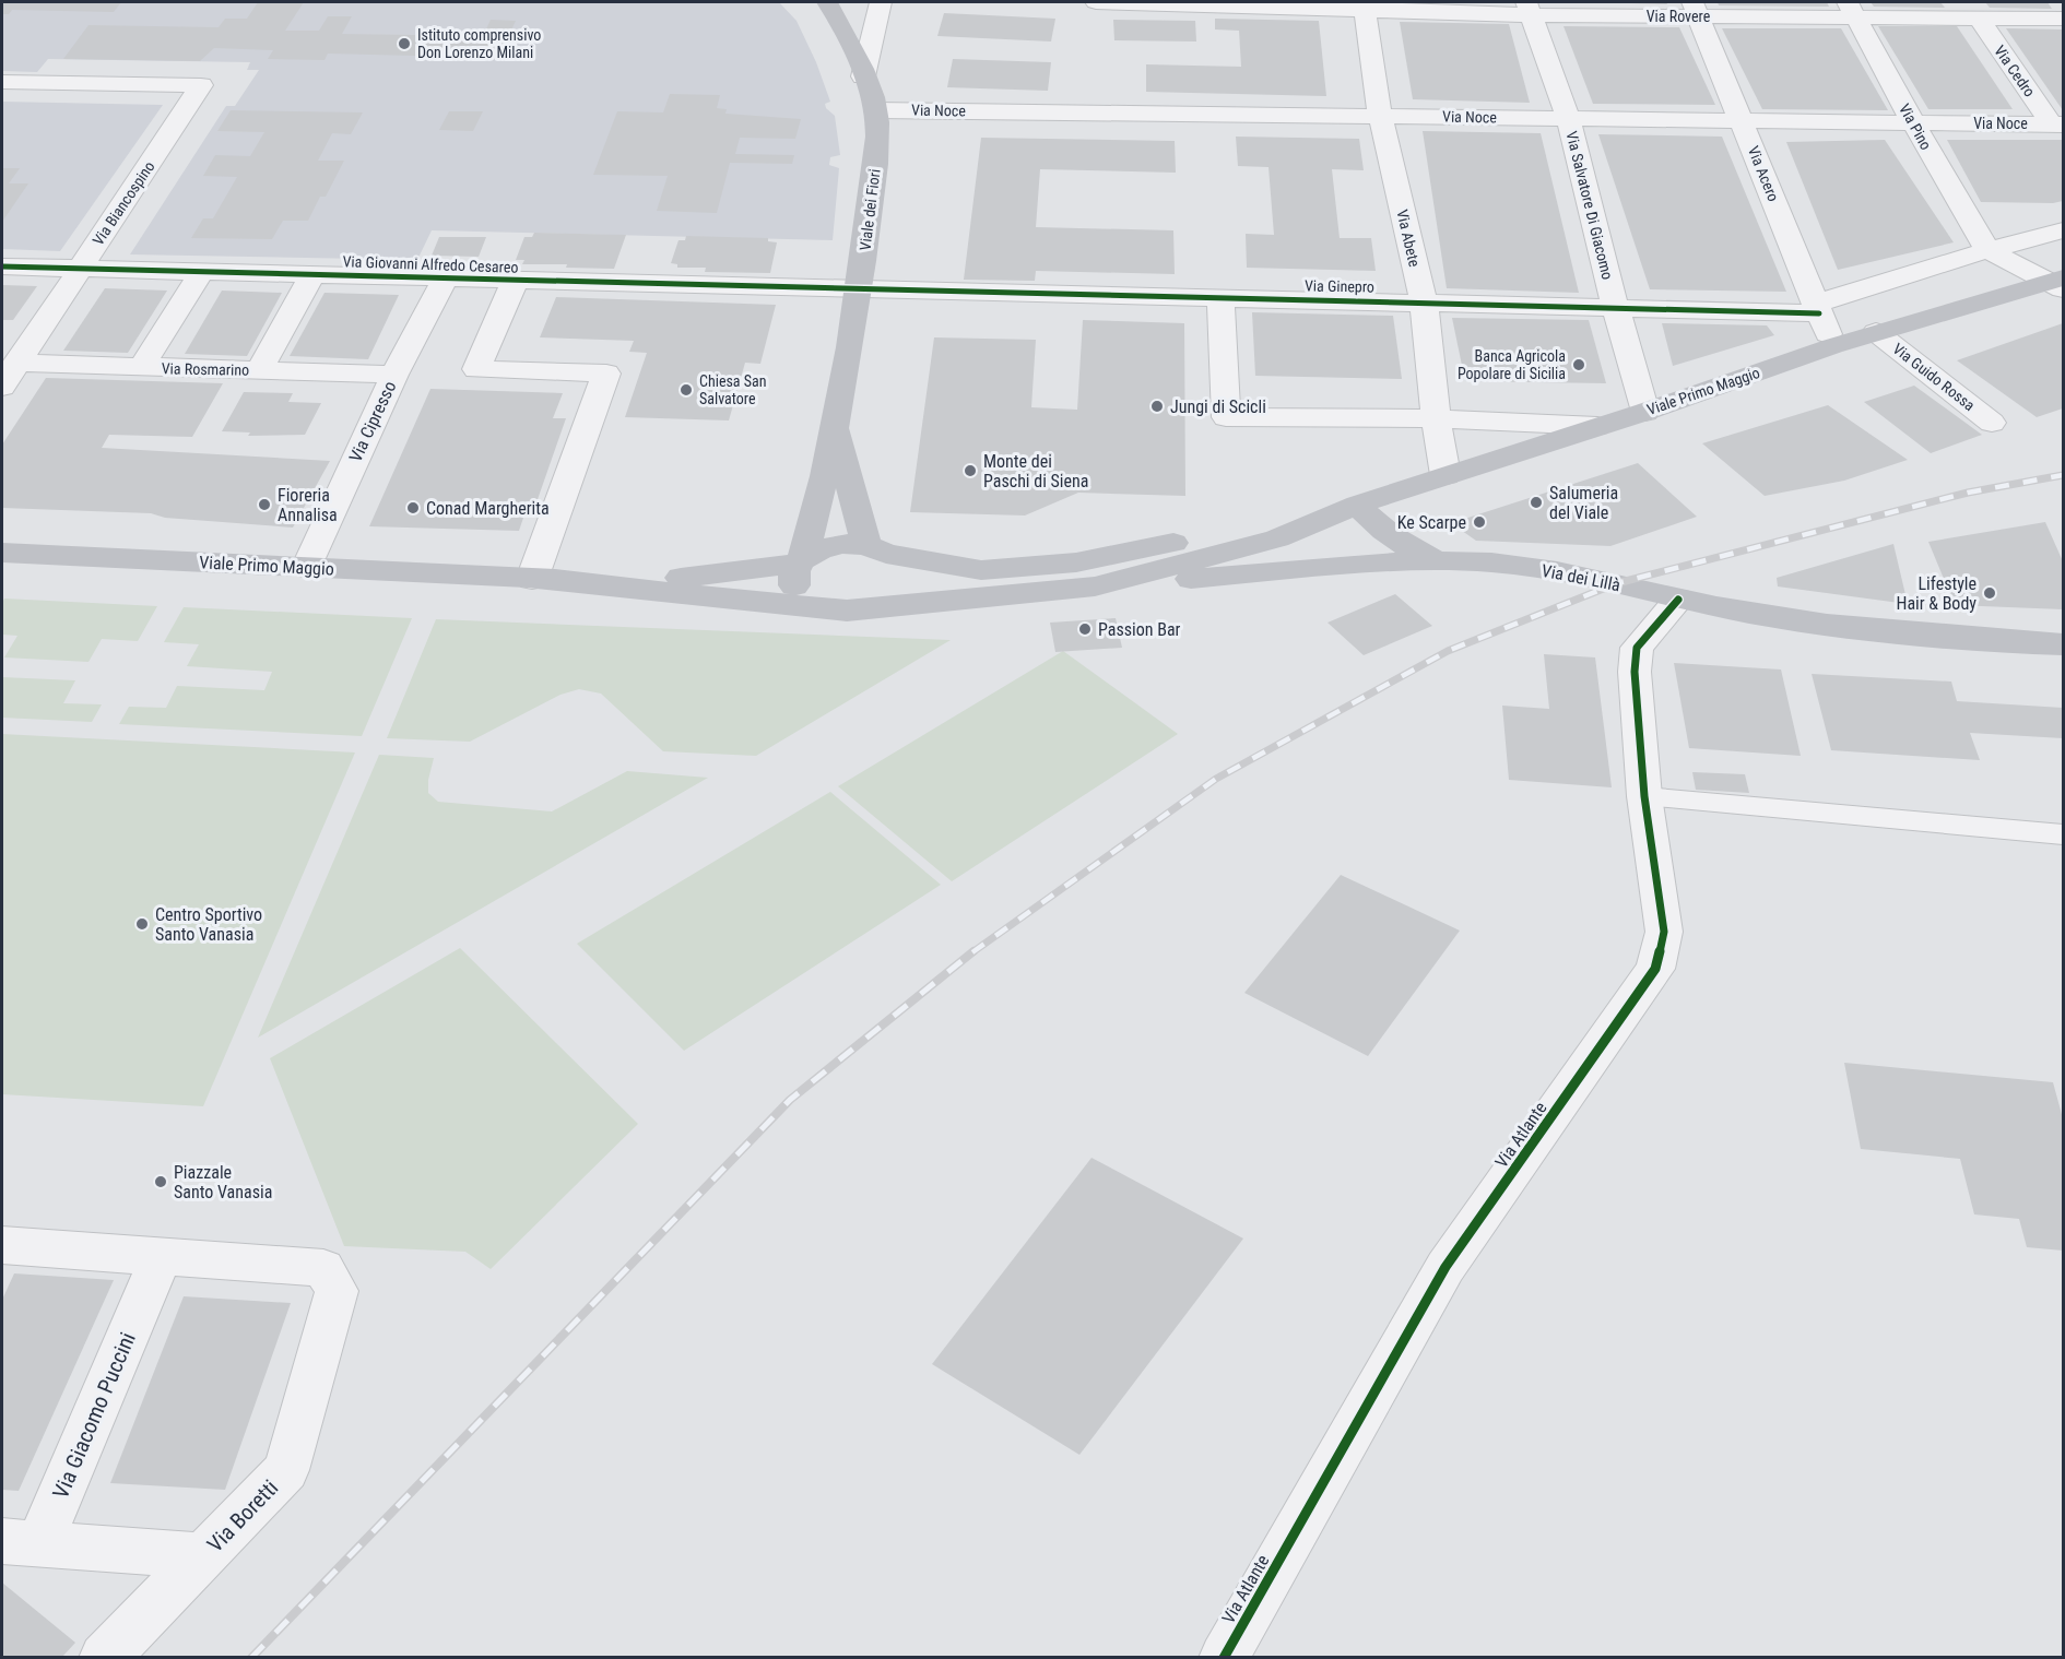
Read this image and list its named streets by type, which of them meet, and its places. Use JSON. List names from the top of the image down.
{
  "streets": {
    "main road": ["Viale dei Fiori", "Viale Primo Maggio", "Via dei Lillà"],
    "street": [
      "Via Rovere",
      "Via Cedro",
      "Via Noce",
      "Via Pino",
      "Via Acero",
      "Via Biancospino",
      "Via Salvatore Di Giacomo",
      "Via Abete",
      "Via Giovanni Alfredo Cesareo",
      "Via Ginepro",
      "Via Rosmarino",
      "Via Guido Rossa",
      "Via Cipresso",
      "Via Atlante",
      "Via Giacomo Puccini",
      "Via Boretti"
    ]
  },
  "crossings": [
    ["Via Rovere", "Via Cedro"],
    ["Via Rovere", "Via Pino"],
    ["Via Rovere", "Via Acero"],
    ["Via Rovere", "Via Salvatore Di Giacomo"],
    ["Via Rovere", "Via Abete"],
    ["Via Cedro", "Via Noce"],
    ["Via Noce", "Via Pino"],
    ["Via Noce", "Via Acero"],
    ["Via Noce", "Via Salvatore Di Giacomo"],
    ["Via Noce", "Viale dei Fiori"],
    ["Via Noce", "Via Abete"],
    ["Via Pino", "Via Ginepro"],
    ["Via Acero", "Via Ginepro"],
    ["Via Acero", "Viale Primo Maggio"],
    ["Via Biancospino", "Via Giovanni Alfredo Cesareo"],
    ["Via Biancospino", "Via Rosmarino"],
    ["Via Salvatore Di Giacomo", "Via Ginepro"],
    ["Via Salvatore Di Giacomo", "Viale Primo Maggio"],
    ["Viale dei Fiori", "Via Giovanni Alfredo Cesareo"],
    ["Viale dei Fiori", "Via Ginepro"],
    ["Via Abete", "Via Ginepro"],
    ["Via Abete", "Viale Primo Maggio"],
    ["Via Giovanni Alfredo Cesareo", "Via Ginepro"],
    ["Via Giovanni Alfredo Cesareo", "Via Cipresso"],
    ["Via Rosmarino", "Via Cipresso"],
    ["Via Guido Rossa", "Viale Primo Maggio"],
    ["Viale Primo Maggio", "Via Cipresso"],
    ["Via dei Lillà", "Via Atlante"],
    ["Via Giacomo Puccini", "Via Boretti"]
  ],
  "places": [
    "Istituto comprensivo Don Lorenzo Milani",
    "Banca Agricola Popolare di Sicilia",
    "Chiesa San Salvatore",
    "Jungi di Scicli",
    "Monte dei Paschi di Siena",
    "Salumeria del Viale",
    "Fioreria Annalisa",
    "Conad Margherita",
    "Ke Scarpe",
    "Lifestyle Hair & Body",
    "Passion Bar",
    "Centro Sportivo Santo Vanasia",
    "Piazzale Santo Vanasia"
  ]
}
